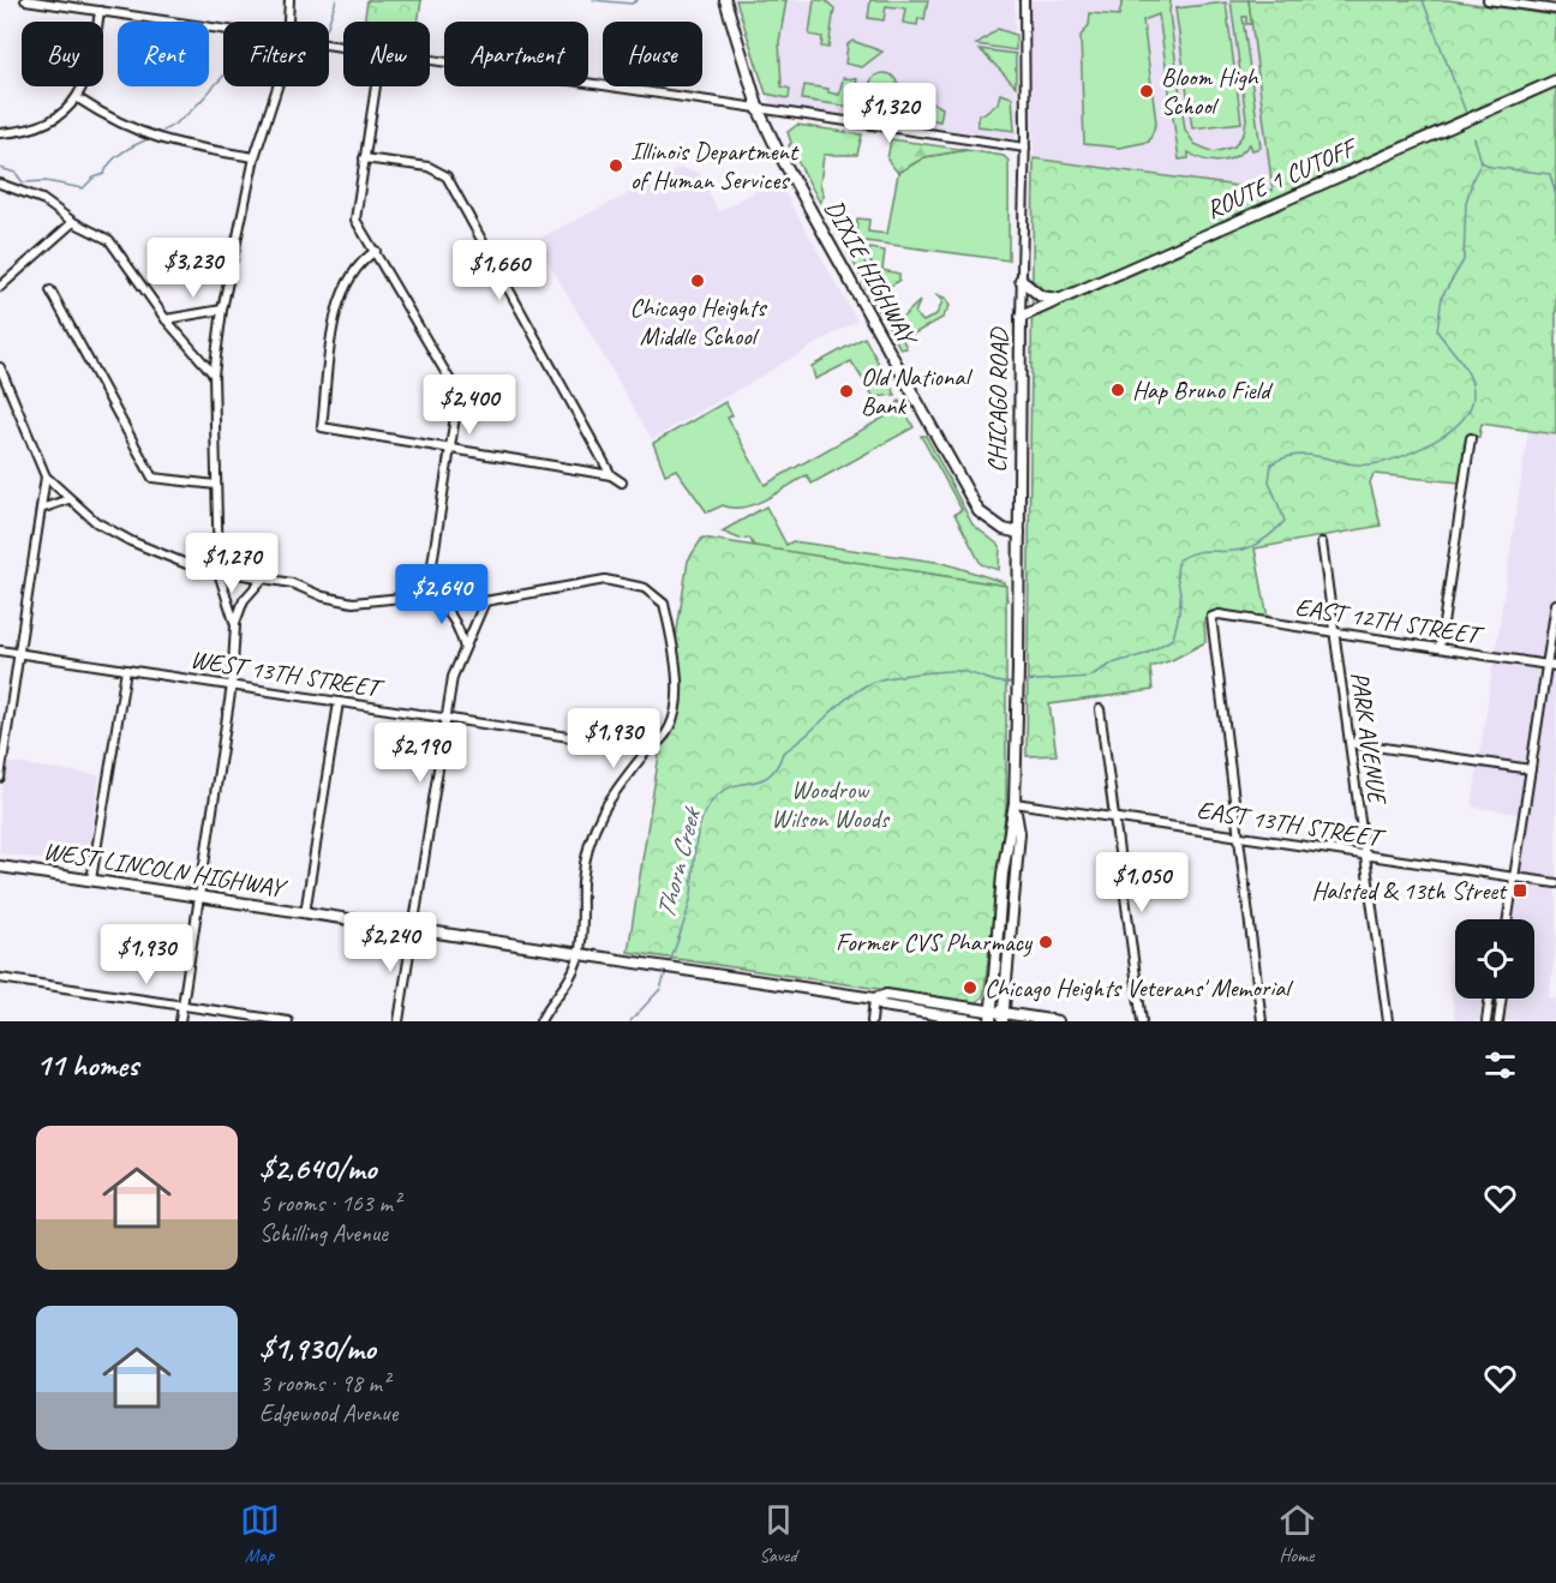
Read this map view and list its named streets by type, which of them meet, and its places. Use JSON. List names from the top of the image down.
{
  "streets": {
    "main road": [
      "ROUTE 1 CUTOFF",
      "DIXIE HIGHWAY",
      "CHICAGO ROAD",
      "WEST LINCOLN HIGHWAY"
    ],
    "street": [
      "EAST 12TH STREET",
      "WEST 13TH STREET",
      "PARK AVENUE",
      "EAST 13TH STREET"
    ]
  },
  "crossings": [
    ["ROUTE 1 CUTOFF", "CHICAGO ROAD"],
    ["DIXIE HIGHWAY", "CHICAGO ROAD"],
    ["CHICAGO ROAD", "EAST 13TH STREET"],
    ["CHICAGO ROAD", "WEST LINCOLN HIGHWAY"],
    ["EAST 12TH STREET", "PARK AVENUE"],
    ["EAST 12TH STREET", "EAST 13TH STREET"],
    ["PARK AVENUE", "EAST 13TH STREET"]
  ],
  "water": ["Thorn Creek"],
  "parks": ["Woodrow Wilson Woods"],
  "places": {
    "other": [
      "Bloom High School",
      "Illinois Department of Human Services",
      "Chicago Heights Middle School",
      "Hap Bruno Field",
      "Old National Bank",
      "Former CVS Pharmacy",
      "Chicago Heights Veterans' Memorial"
    ],
    "transit": ["Halsted & 13th Street"]
  },
  "page": {
    "chip": [
      "Buy",
      "Rent",
      "Filters",
      "New",
      "Apartment",
      "House"
    ],
    "price": [
      "$1,320",
      "$3,230",
      "$1,660",
      "$2,400",
      "$1,270",
      "$2,640",
      "$1,930",
      "$2,190",
      "$1,050",
      "$2,240",
      "$1,930"
    ],
    "heading": "11 homes",
    "list": [
      {
        "name": "$2,640/mo",
        "note": "5 rooms · 163 m² · Schilling Avenue"
      },
      {
        "name": "$1,930/mo",
        "note": "3 rooms · 98 m² · Edgewood Avenue"
      }
    ],
    "tabs": ["Map", "Saved", "Home"]
  }
}
